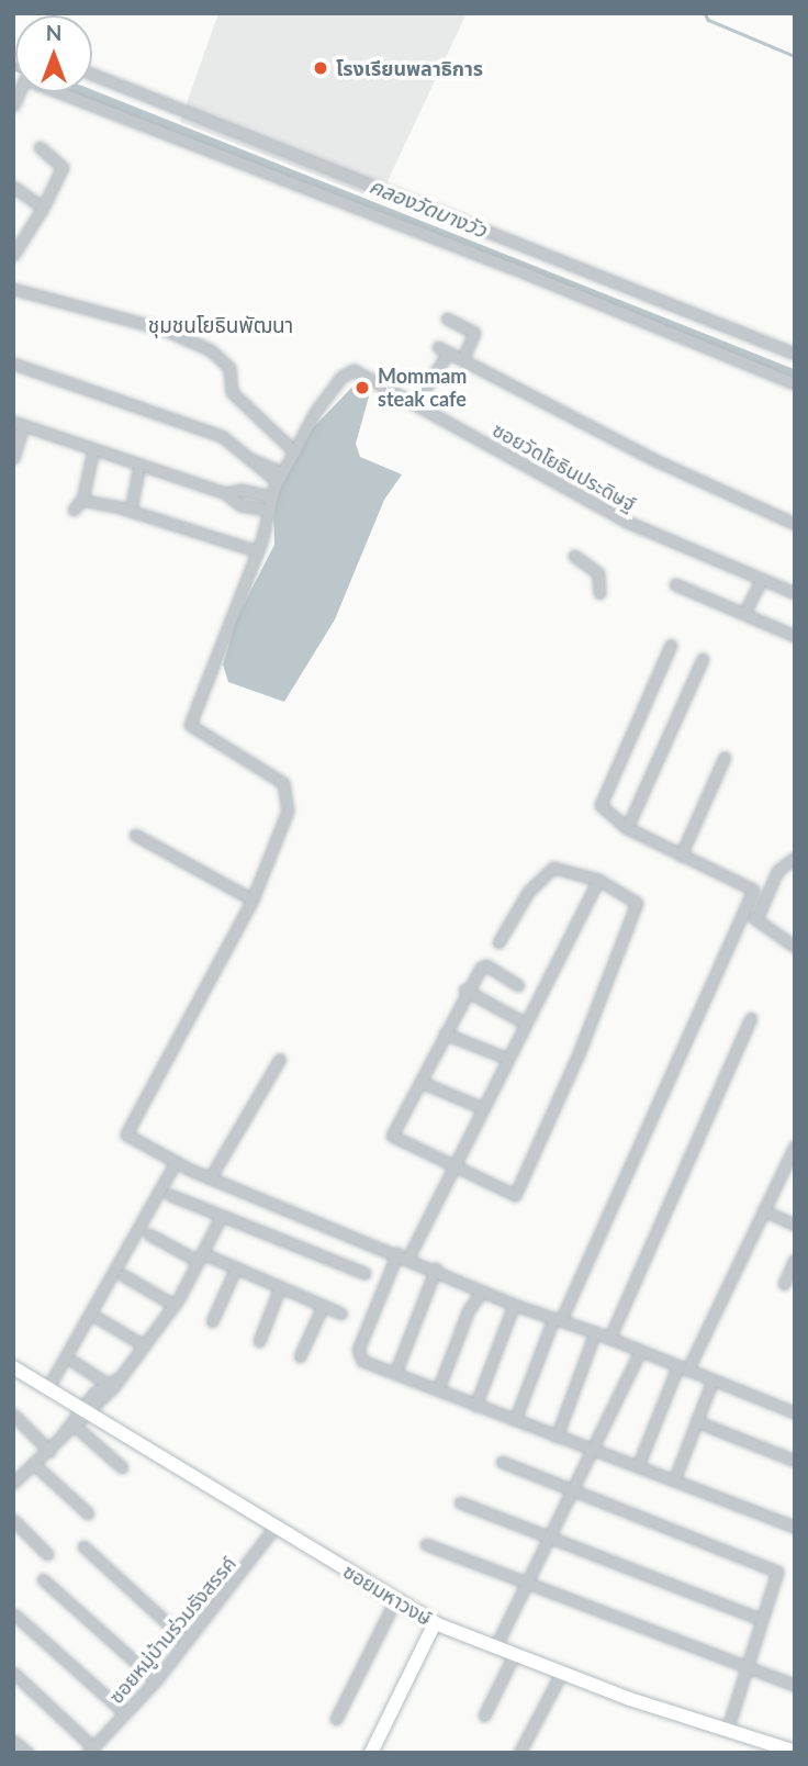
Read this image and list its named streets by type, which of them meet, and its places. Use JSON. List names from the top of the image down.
{
  "streets": {
    "street": ["ซอยวัดโยธินประดิษฐ์", "ซอยมหาวงษ์", "ซอยหมู่บ้านร่วมรังสรรค์"]
  },
  "crossings": [
    ["ซอยมหาวงษ์", "ซอยหมู่บ้านร่วมรังสรรค์"]
  ],
  "districts": ["ชุมชนโยธินพัฒนา"],
  "water": ["คลองวัดบางวัว"],
  "places": ["โรงเรียนพลาธิการ", "Mommam steak cafe"],
  "north": "top"
}
